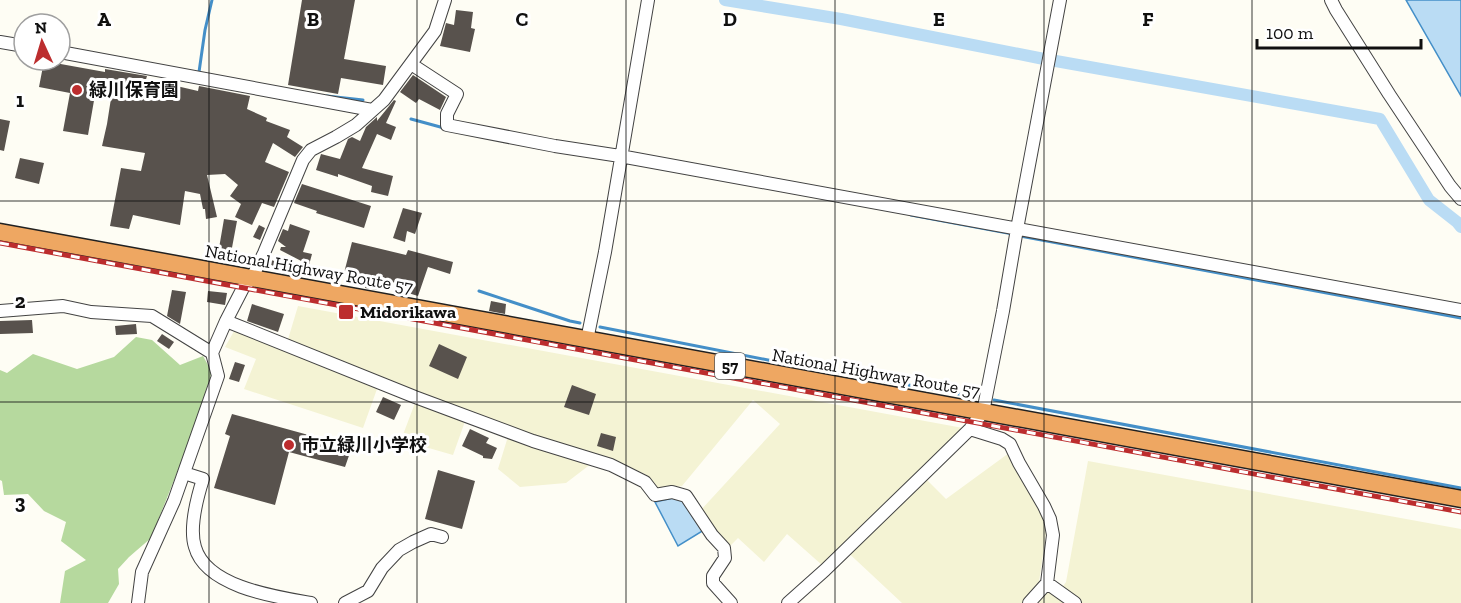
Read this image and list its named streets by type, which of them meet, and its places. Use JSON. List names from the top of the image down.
{
  "streets": {
    "highway": ["National Highway Route 57", "57"]
  },
  "places": {
    "other": ["緑川保育園", "市立緑川小学校"],
    "transit": ["Midorikawa"]
  },
  "scale_bar": "100 m",
  "north": "top",
  "grid": {
    "columns": [
      "A",
      "B",
      "C",
      "D",
      "E",
      "F"
    ],
    "rows": ["1", "2", "3"]
  }
}
